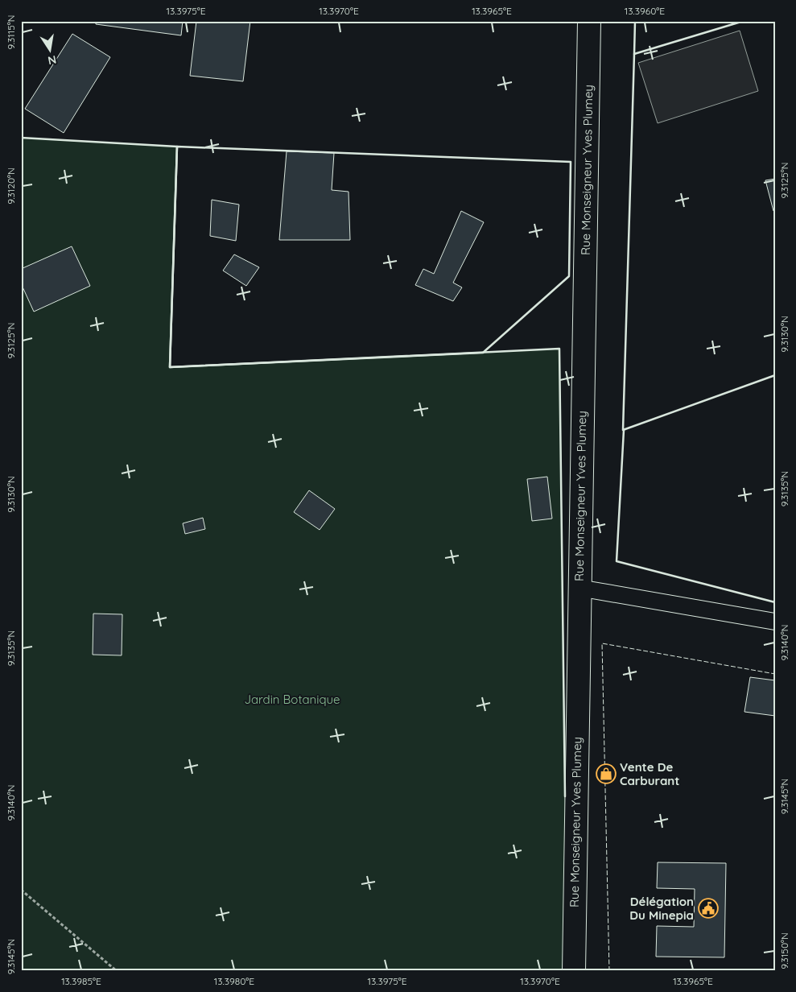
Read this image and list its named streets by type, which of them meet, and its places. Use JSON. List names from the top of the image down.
{
  "streets": {
    "main road": ["Rue Monseigneur Yves Plumey"]
  },
  "parks": ["Jardin Botanique"],
  "places": {
    "shop": ["Vente De Carburant"],
    "public building": ["Délégation Du Minepia"]
  },
  "north": "bottom",
  "coordinates": [
    "13.3975°E",
    "13.3970°E",
    "13.3965°E",
    "13.3960°E",
    "9.3115°N",
    "9.3125°N",
    "9.3120°N",
    "9.3130°N",
    "9.3135°N",
    "9.3140°N",
    "9.3145°N",
    "9.3150°N",
    "13.3985°E",
    "13.3980°E"
  ]
}
